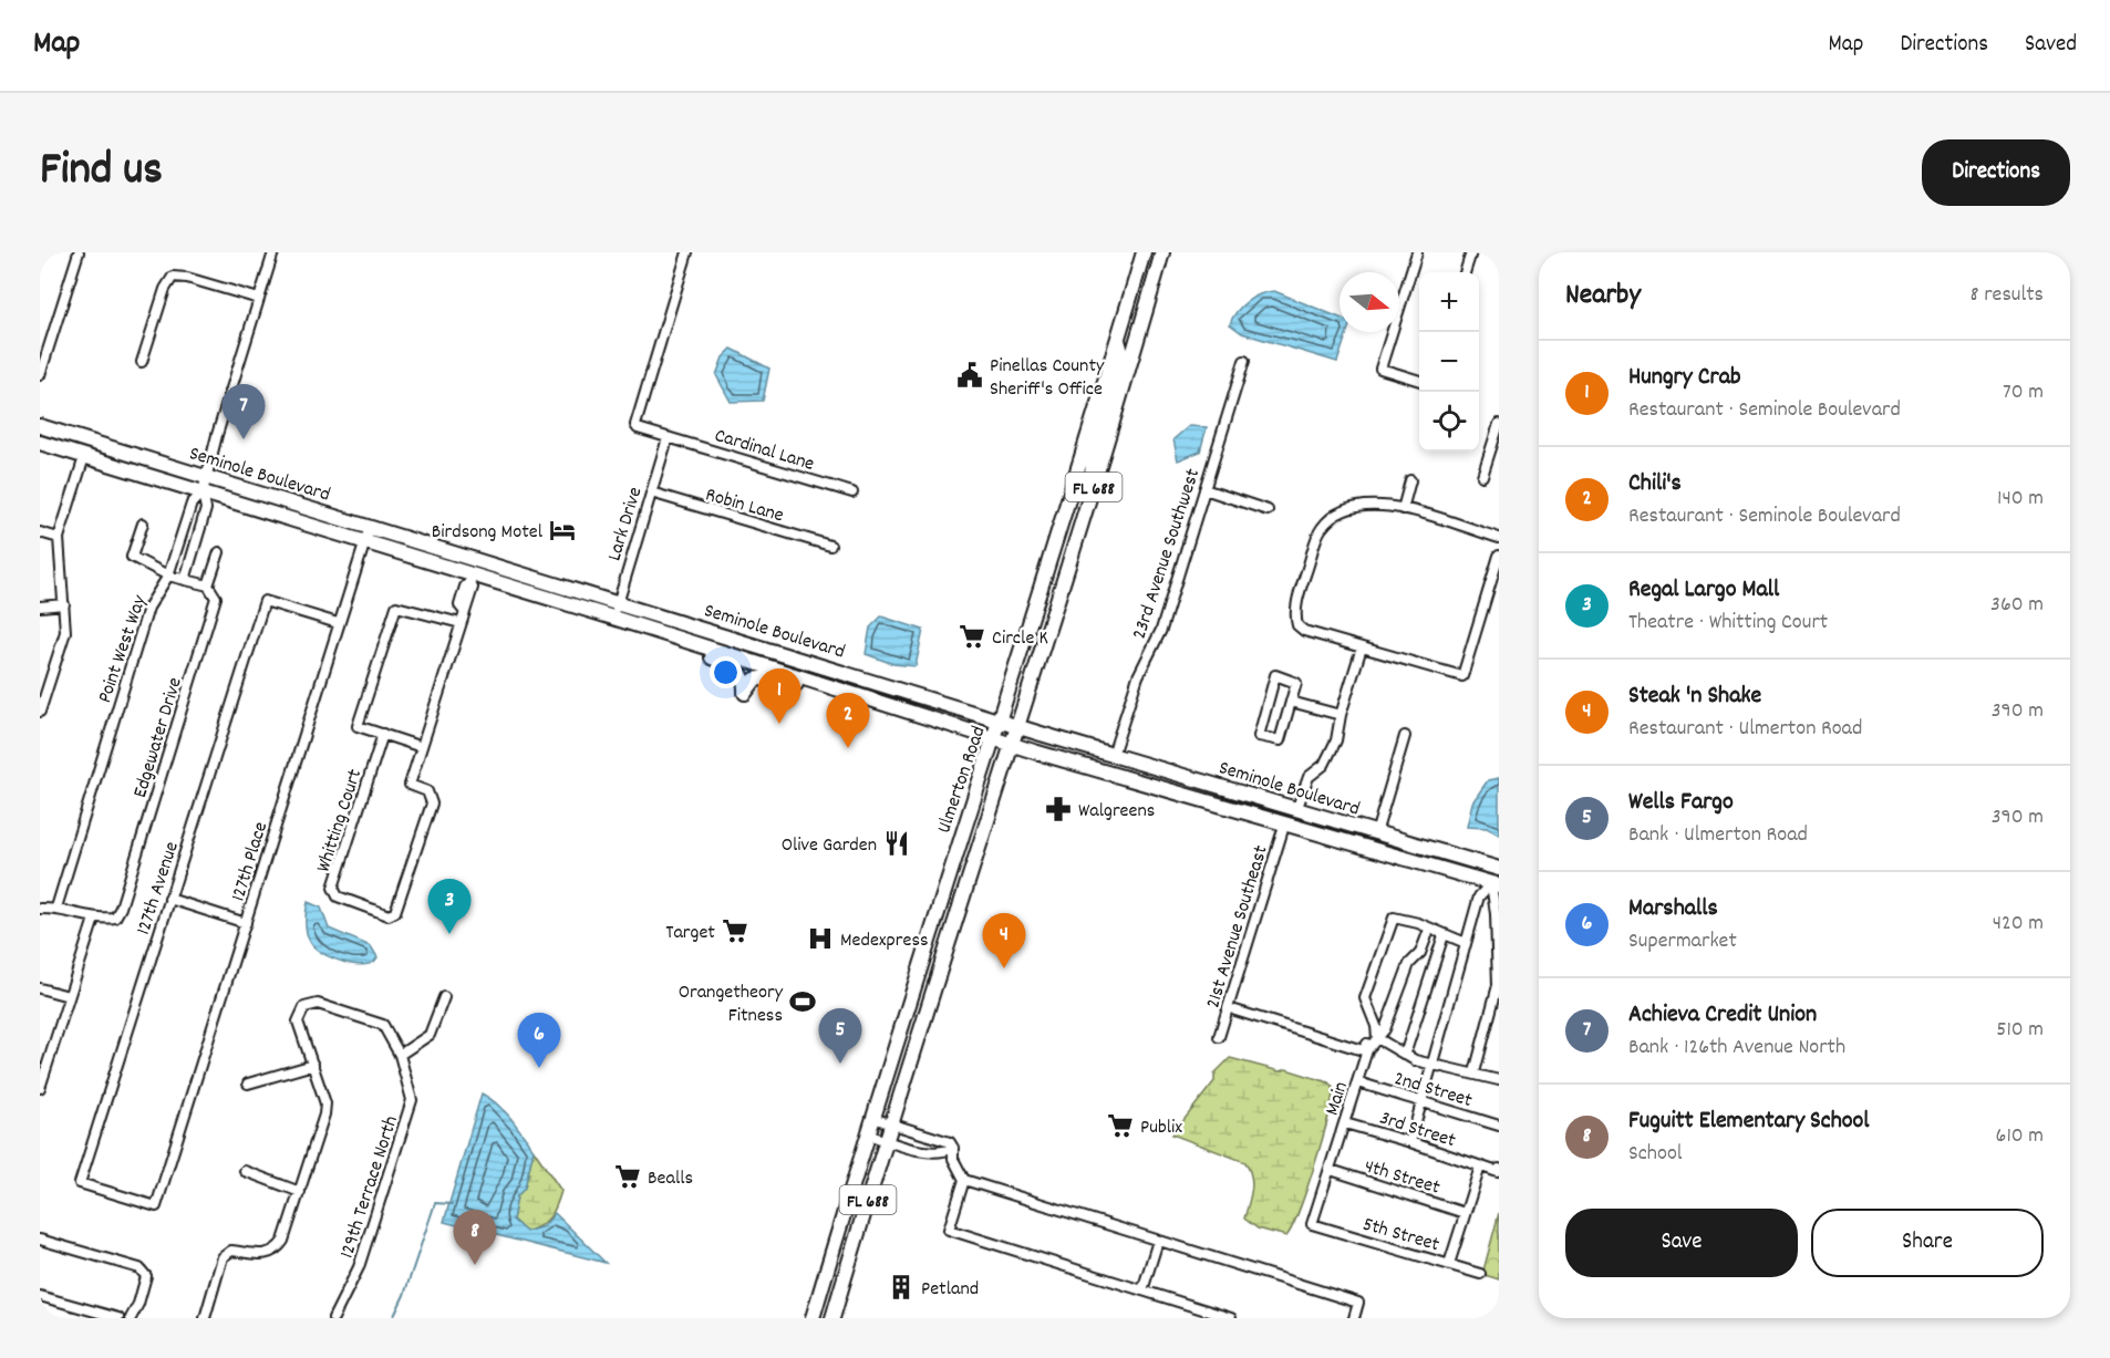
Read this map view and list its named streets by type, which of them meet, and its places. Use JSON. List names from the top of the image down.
{
  "streets": {
    "main road": ["Seminole Boulevard", "FL 688", "Ulmerton Road"],
    "street": [
      "Cardinal Lane",
      "Robin Lane",
      "Lark Drive",
      "23rd Avenue Southwest",
      "Point West Way",
      "Edgewater Drive",
      "Whitting Court",
      "127th Place",
      "127th Avenue",
      "21st Avenue Southeast",
      "2nd Street",
      "Main",
      "3rd Street",
      "4th Street",
      "129th Terrace North",
      "5th Street"
    ]
  },
  "crossings": [
    ["Cardinal Lane", "Lark Drive"],
    ["Seminole Boulevard", "Lark Drive"],
    ["Seminole Boulevard", "23rd Avenue Southwest"],
    ["Seminole Boulevard", "Point West Way"],
    ["Seminole Boulevard", "Ulmerton Road"],
    ["Seminole Boulevard", "Whitting Court"],
    ["Seminole Boulevard", "127th Place"],
    ["Seminole Boulevard", "21st Avenue Southeast"],
    ["Robin Lane", "Lark Drive"],
    ["127th Place", "127th Avenue"],
    ["2nd Street", "Main"],
    ["Main", "3rd Street"],
    ["Main", "4th Street"],
    ["Main", "5th Street"]
  ],
  "places": {
    "public building": ["Pinellas County Sheriff's Office"],
    "hotel": ["Birdsong Motel"],
    "supermarket": [
      "Circle K",
      "Target",
      "Publix",
      "Bealls"
    ],
    "pharmacy": ["Walgreens"],
    "restaurant": ["Olive Garden"],
    "hospital": ["Medexpress"],
    "sports": ["Orangetheory Fitness"],
    "building": ["Petland"]
  },
  "north": "right",
  "page": {
    "header": "Map",
    "nav": ["Map", "Directions", "Saved"],
    "title": "Find us",
    "buttons": [
      "Directions",
      ["Save", "Share"]
    ],
    "heading": ["Nearby", "8 results"],
    "map_buttons": ["+", "−"],
    "list": [
      {
        "mark": "1",
        "name": "Hungry Crab",
        "note": "Restaurant · Seminole Boulevard",
        "value": "70 m"
      },
      {
        "mark": "2",
        "name": "Chili's",
        "note": "Restaurant · Seminole Boulevard",
        "value": "140 m"
      },
      {
        "mark": "3",
        "name": "Regal Largo Mall",
        "note": "Theatre · Whitting Court",
        "value": "360 m"
      },
      {
        "mark": "4",
        "name": "Steak 'n Shake",
        "note": "Restaurant · Ulmerton Road",
        "value": "390 m"
      },
      {
        "mark": "5",
        "name": "Wells Fargo",
        "note": "Bank · Ulmerton Road",
        "value": "390 m"
      },
      {
        "mark": "6",
        "name": "Marshalls",
        "note": "Supermarket",
        "value": "420 m"
      },
      {
        "mark": "7",
        "name": "Achieva Credit Union",
        "note": "Bank · 126th Avenue North",
        "value": "510 m"
      },
      {
        "mark": "8",
        "name": "Fuguitt Elementary School",
        "note": "School",
        "value": "610 m"
      }
    ],
    "pins": [
      "7",
      "1",
      "2",
      "3",
      "4",
      "5",
      "6",
      "8"
    ]
  }
}
